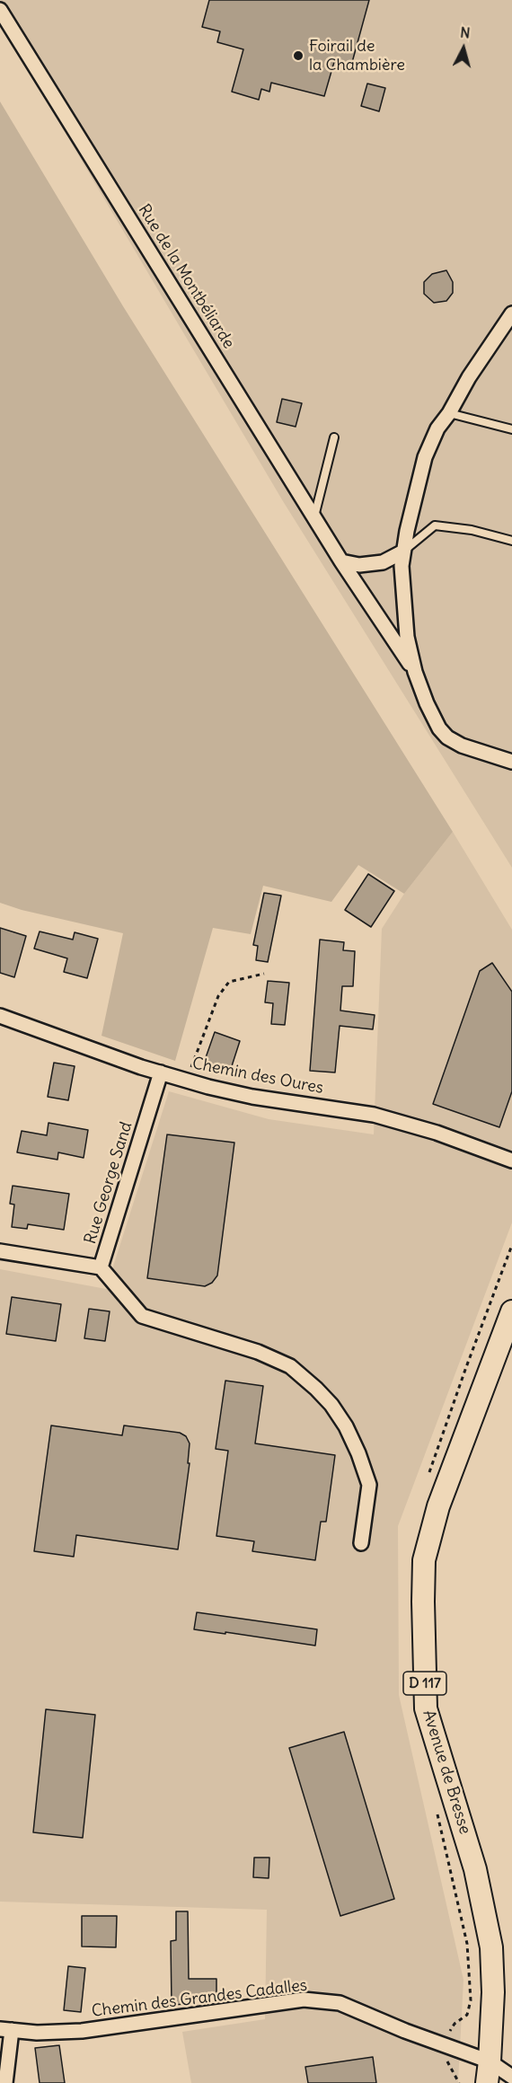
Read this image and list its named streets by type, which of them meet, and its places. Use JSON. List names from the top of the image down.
{
  "streets": {
    "main road": ["D 117", "Avenue de Bresse"],
    "street": [
      "Rue de la Montbéliarde",
      "Chemin des Oures",
      "Rue George Sand",
      "Chemin des Grandes Cadalles"
    ]
  },
  "crossings": [
    ["Chemin des Oures", "Rue George Sand"],
    ["Avenue de Bresse", "Chemin des Grandes Cadalles"]
  ],
  "places": ["Foirail de la Chambière"],
  "north": "top"
}
